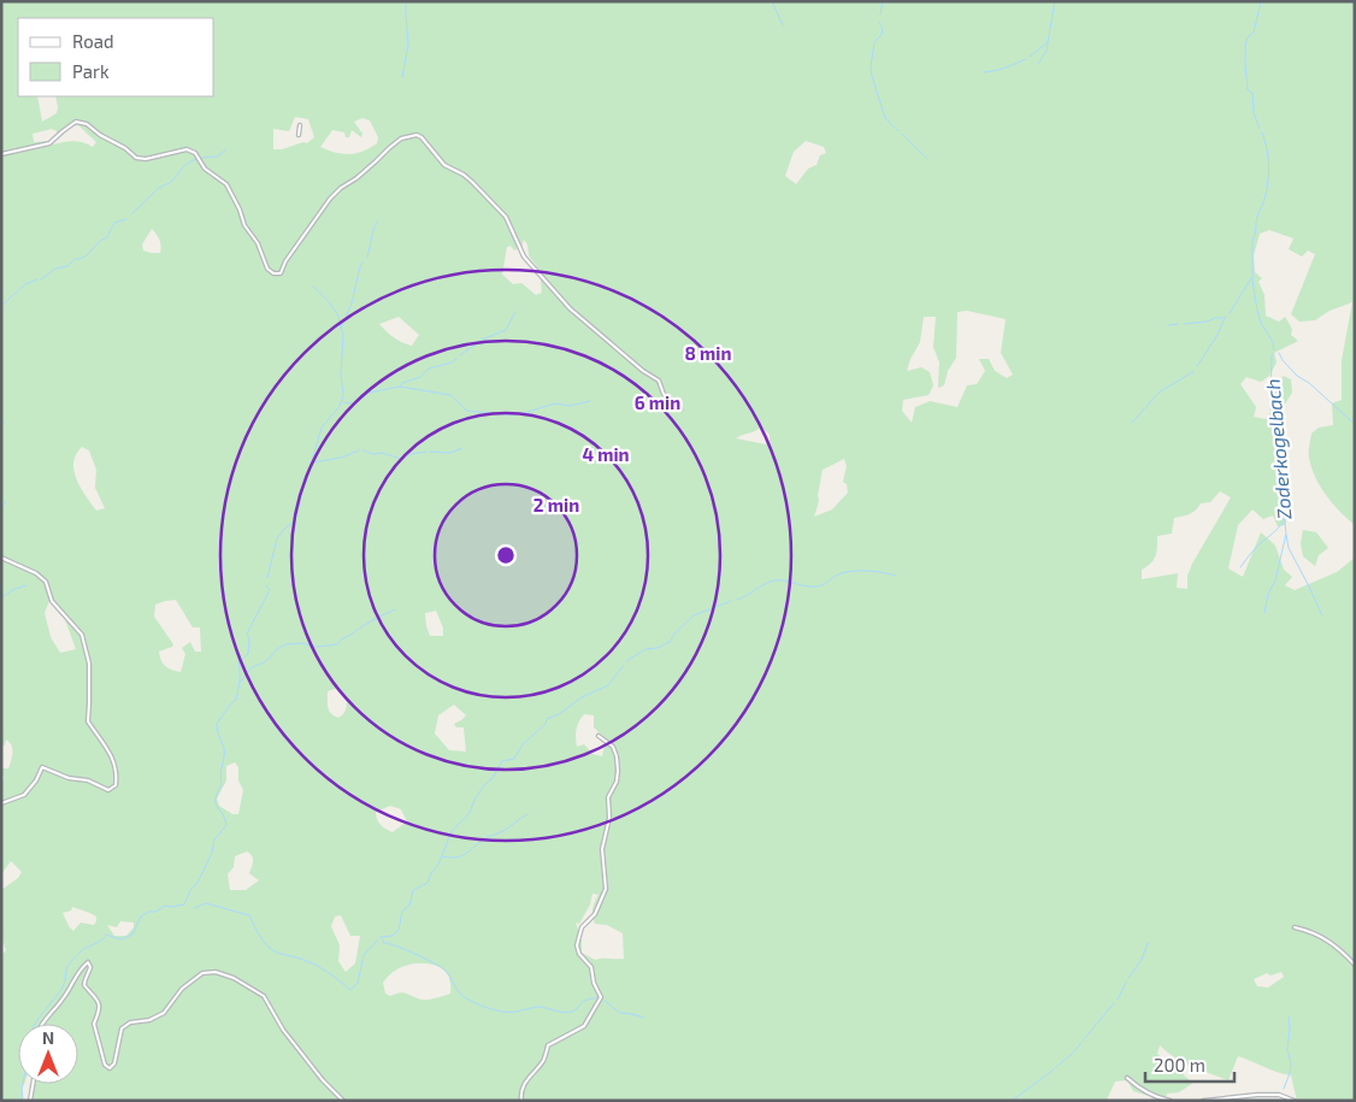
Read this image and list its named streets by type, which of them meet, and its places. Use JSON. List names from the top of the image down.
{
  "water": ["Zoderkogelbach"],
  "legend": ["Road", "Park"],
  "scale_bar": "200 m",
  "north": "top",
  "rings": [
    "8 min",
    "6 min",
    "4 min",
    "2 min"
  ]
}
